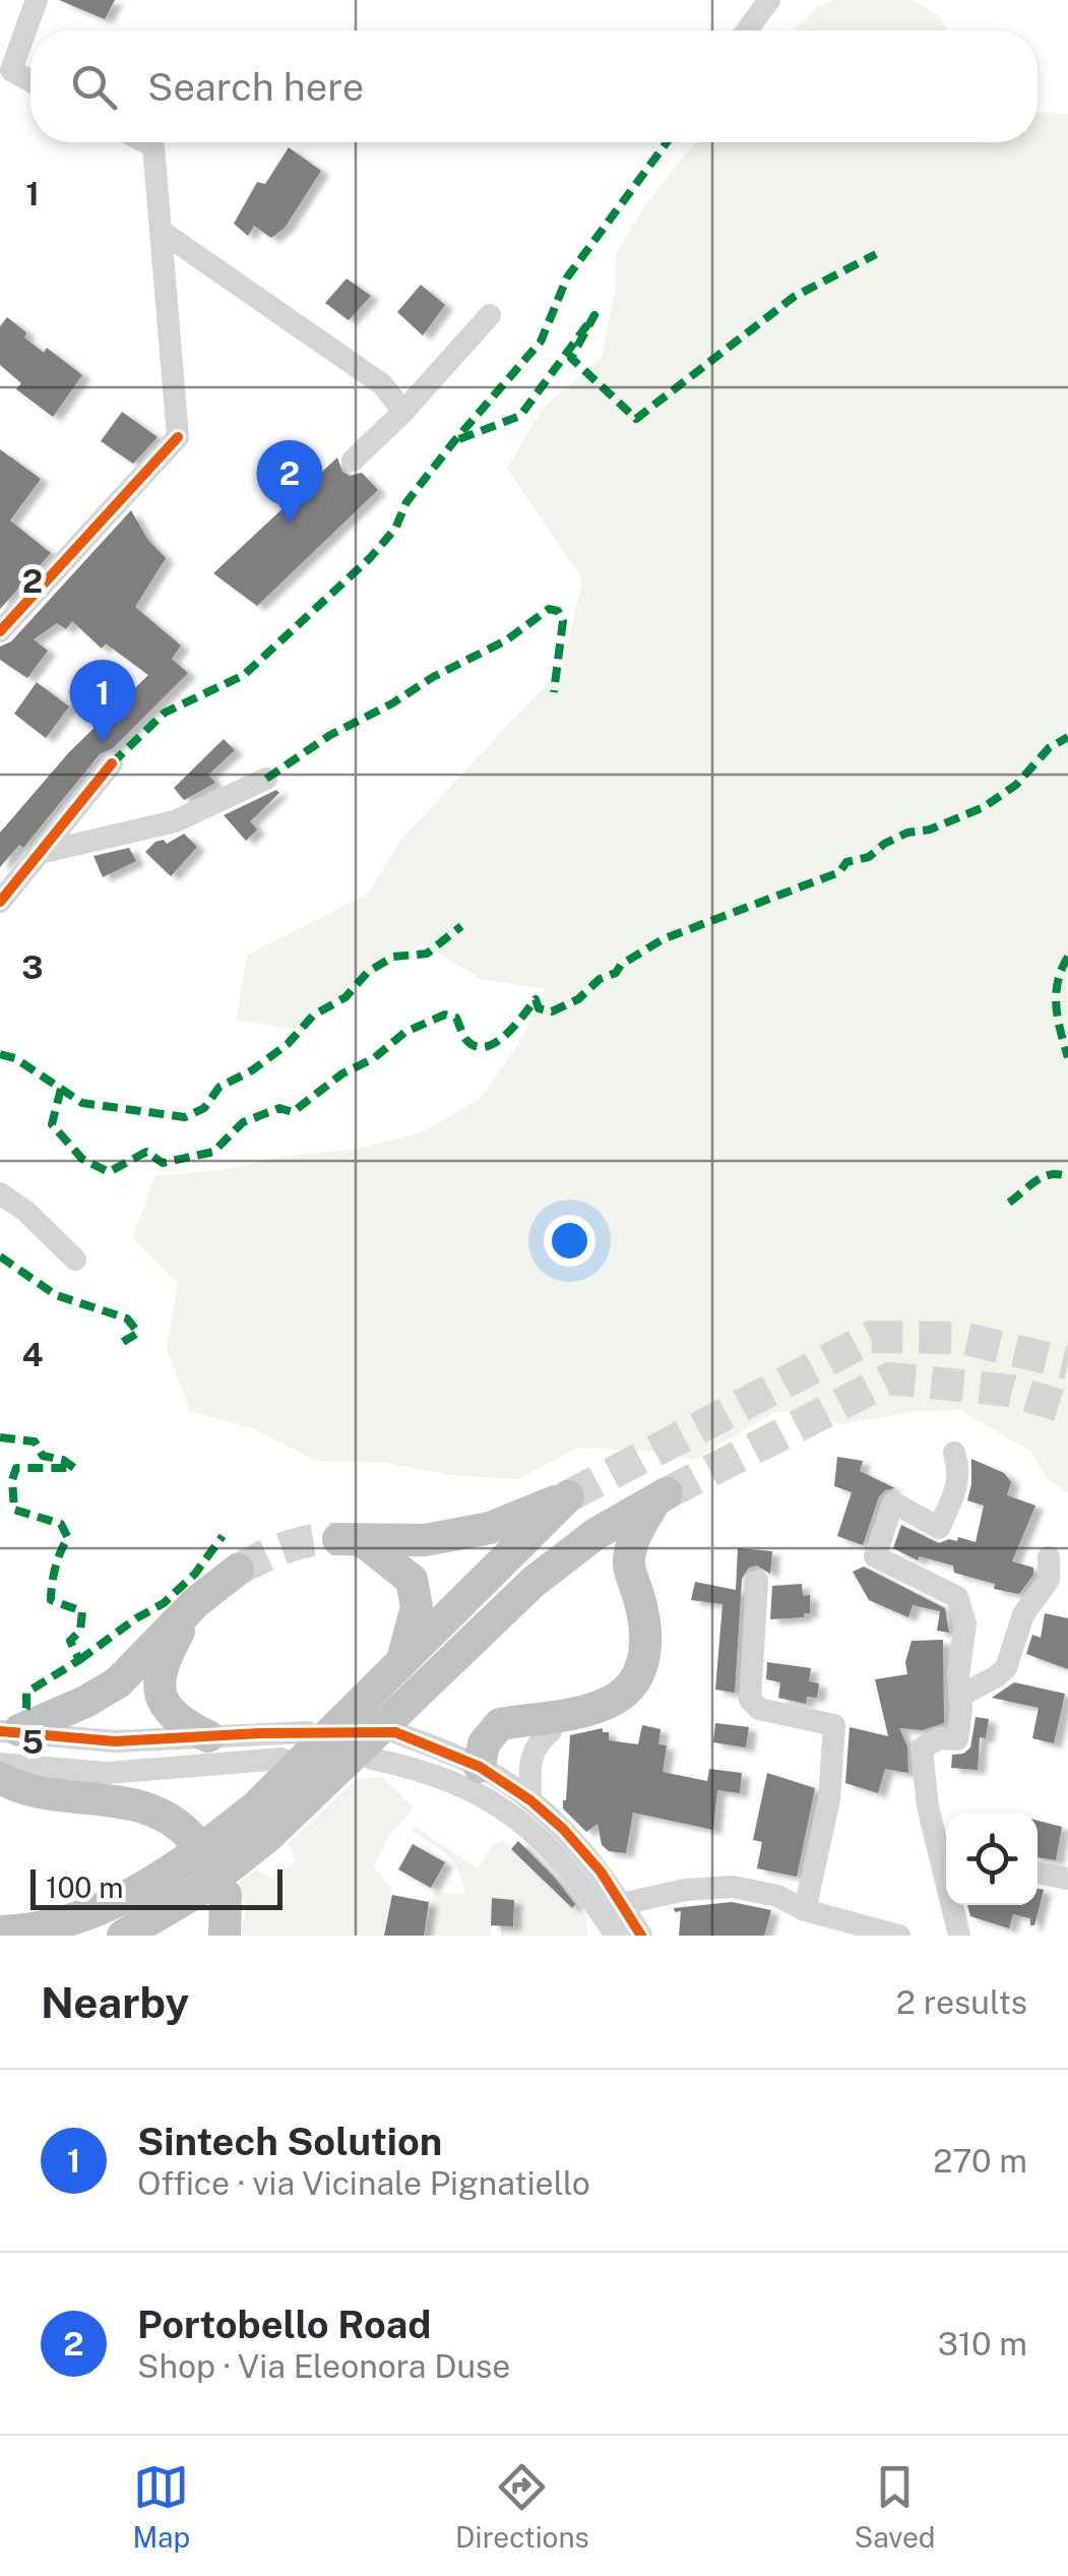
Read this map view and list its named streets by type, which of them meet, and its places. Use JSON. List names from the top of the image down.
{
  "scale_bar": "100 m",
  "page": {
    "search": "Search here",
    "pins": ["2", "1"],
    "scale": "100 m",
    "heading": ["Nearby", "2 results"],
    "list": [
      {
        "mark": "1",
        "name": "Sintech Solution",
        "note": "Office · via Vicinale Pignatiello",
        "value": "270 m"
      },
      {
        "mark": "2",
        "name": "Portobello Road",
        "note": "Shop · Via Eleonora Duse",
        "value": "310 m"
      }
    ],
    "nav": ["Map", "Directions", "Saved"]
  },
  "grid": {
    "rows": [
      "1",
      "2",
      "3",
      "4",
      "5"
    ]
  }
}
